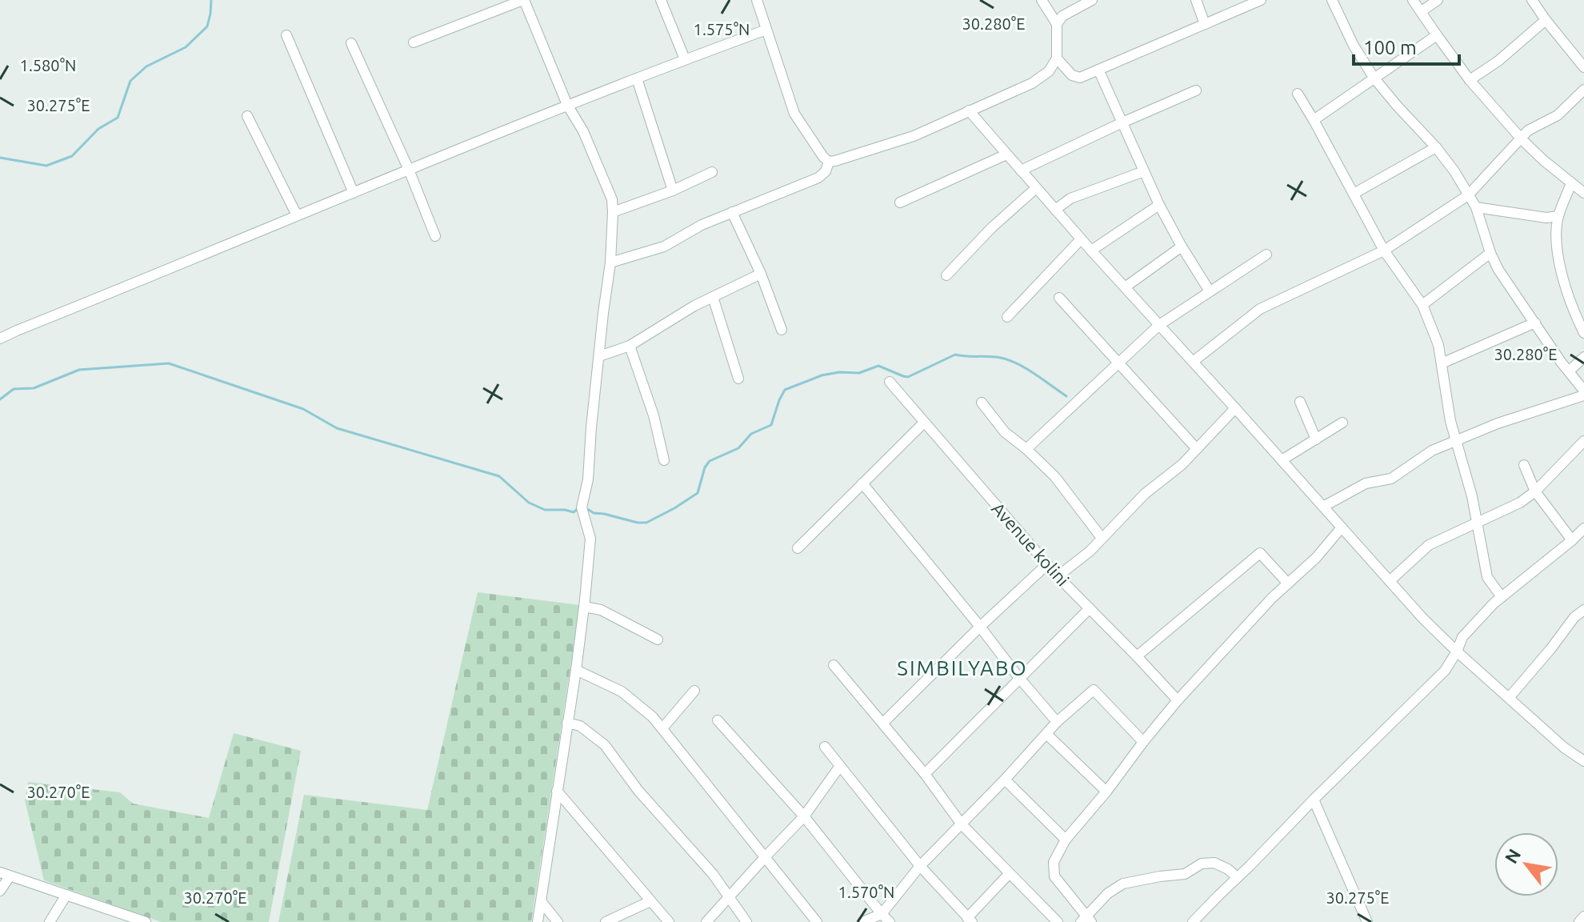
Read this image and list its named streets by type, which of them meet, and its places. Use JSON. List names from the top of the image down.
{
  "streets": {
    "street": ["Avenue kolini"]
  },
  "districts": ["SIMBILYABO"],
  "scale_bar": "100 m",
  "north": "top left",
  "coordinates": [
    "30.280°E",
    "1.575°N",
    "1.580°N",
    "30.275°E",
    "30.270°E",
    "1.570°N"
  ]
}
